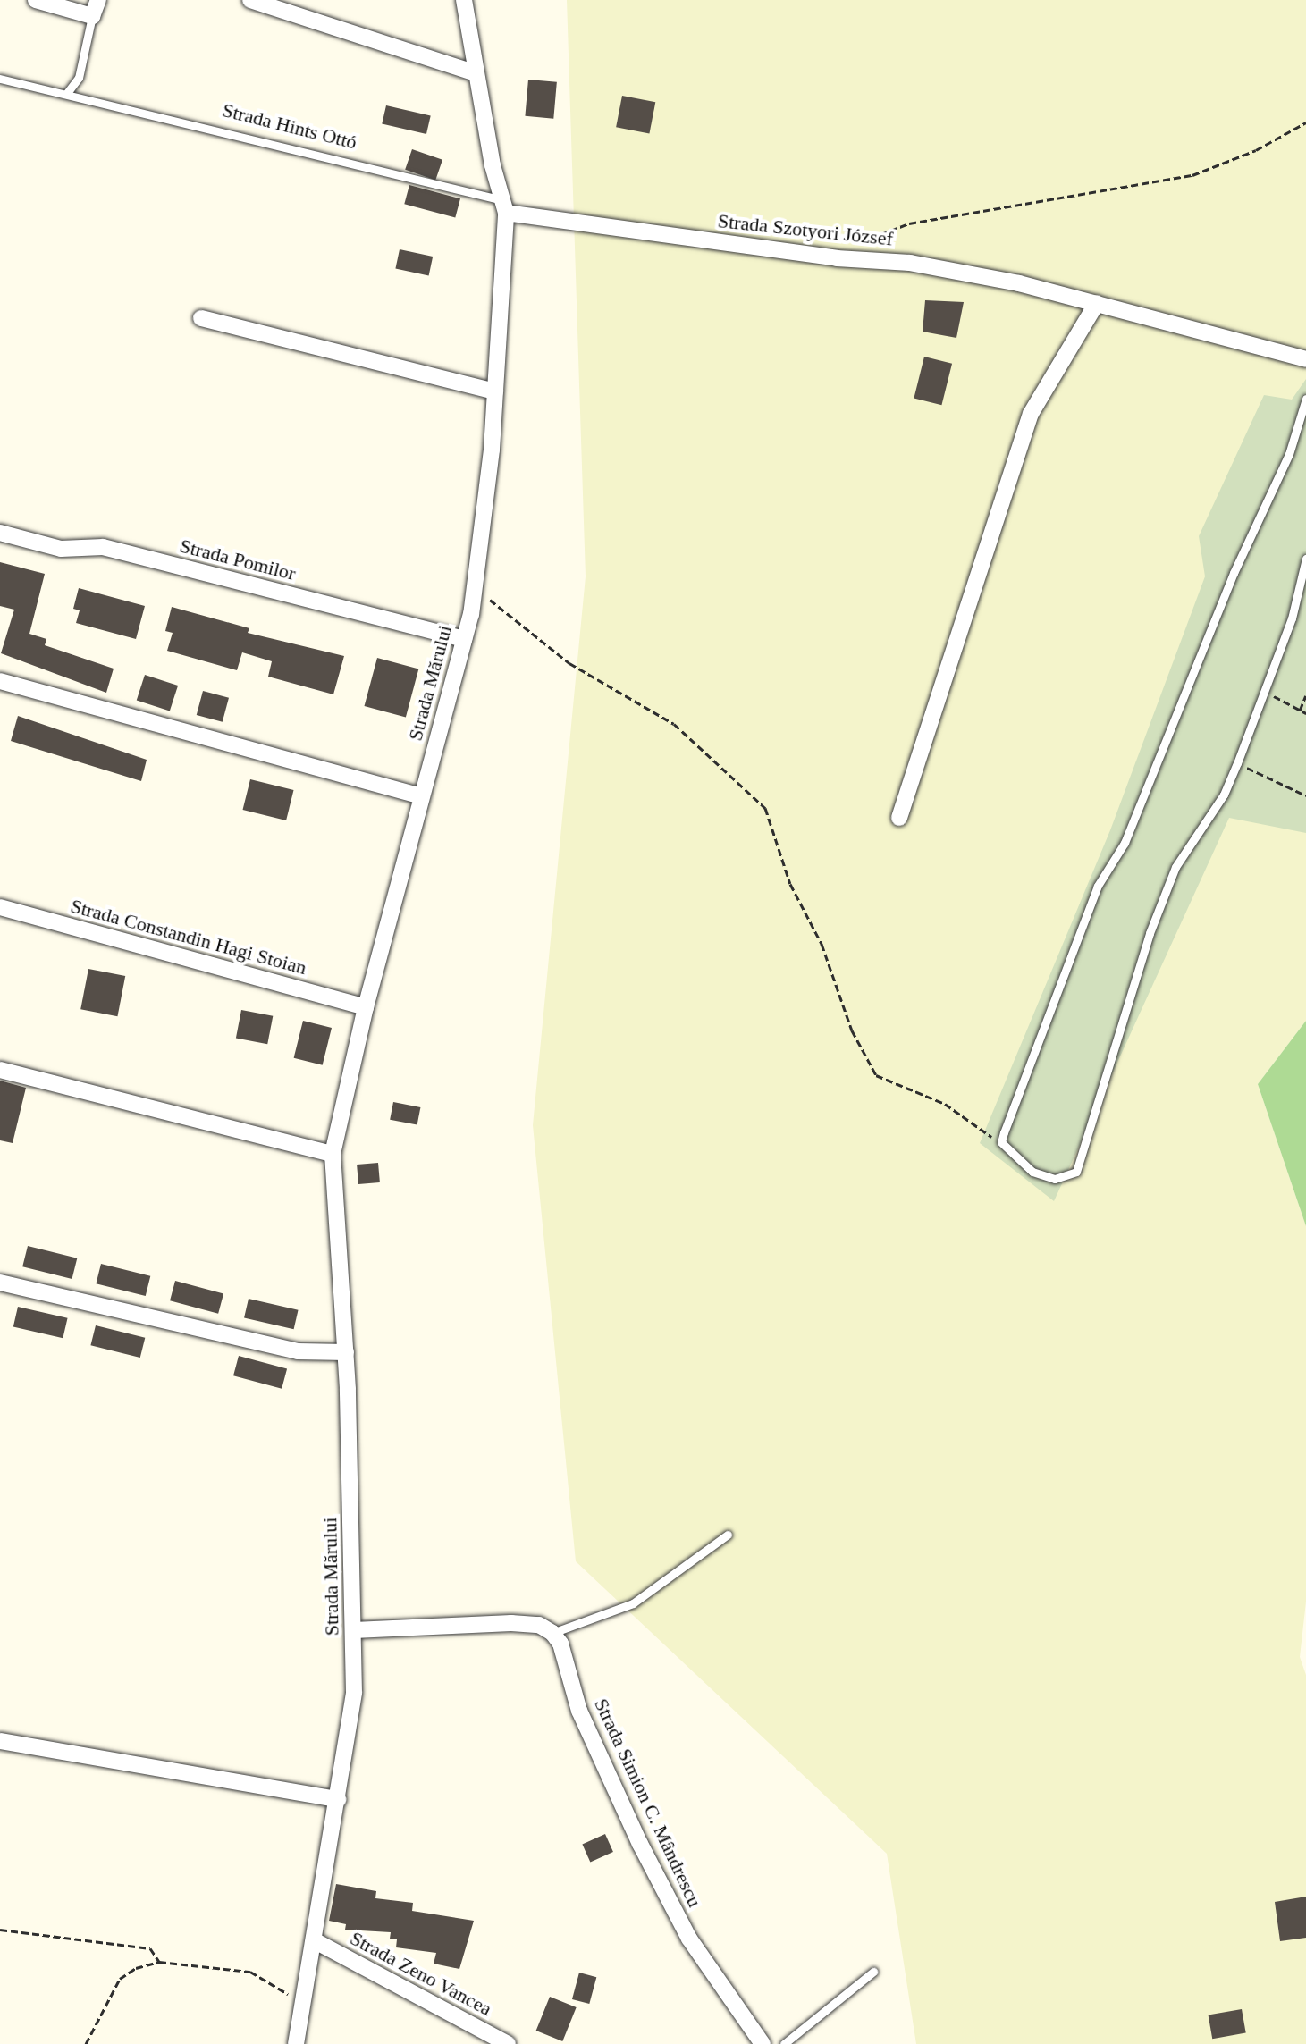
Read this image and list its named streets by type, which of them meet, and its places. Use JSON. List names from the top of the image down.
{
  "streets": {
    "street": [
      "Strada Szotyori József",
      "Strada Pomilor",
      "Strada Mărului",
      "Strada Constandin Hagi Stoian",
      "Strada Simion C. Mândrescu",
      "Strada Zeno Vancea"
    ],
    "lane": ["Strada Hints Ottó"]
  },
  "crossings": [
    ["Strada Hints Ottó", "Strada Szotyori József"],
    ["Strada Hints Ottó", "Strada Mărului"],
    ["Strada Szotyori József", "Strada Mărului"],
    ["Strada Pomilor", "Strada Mărului"],
    ["Strada Mărului", "Strada Constandin Hagi Stoian"],
    ["Strada Mărului", "Strada Zeno Vancea"]
  ]
}
